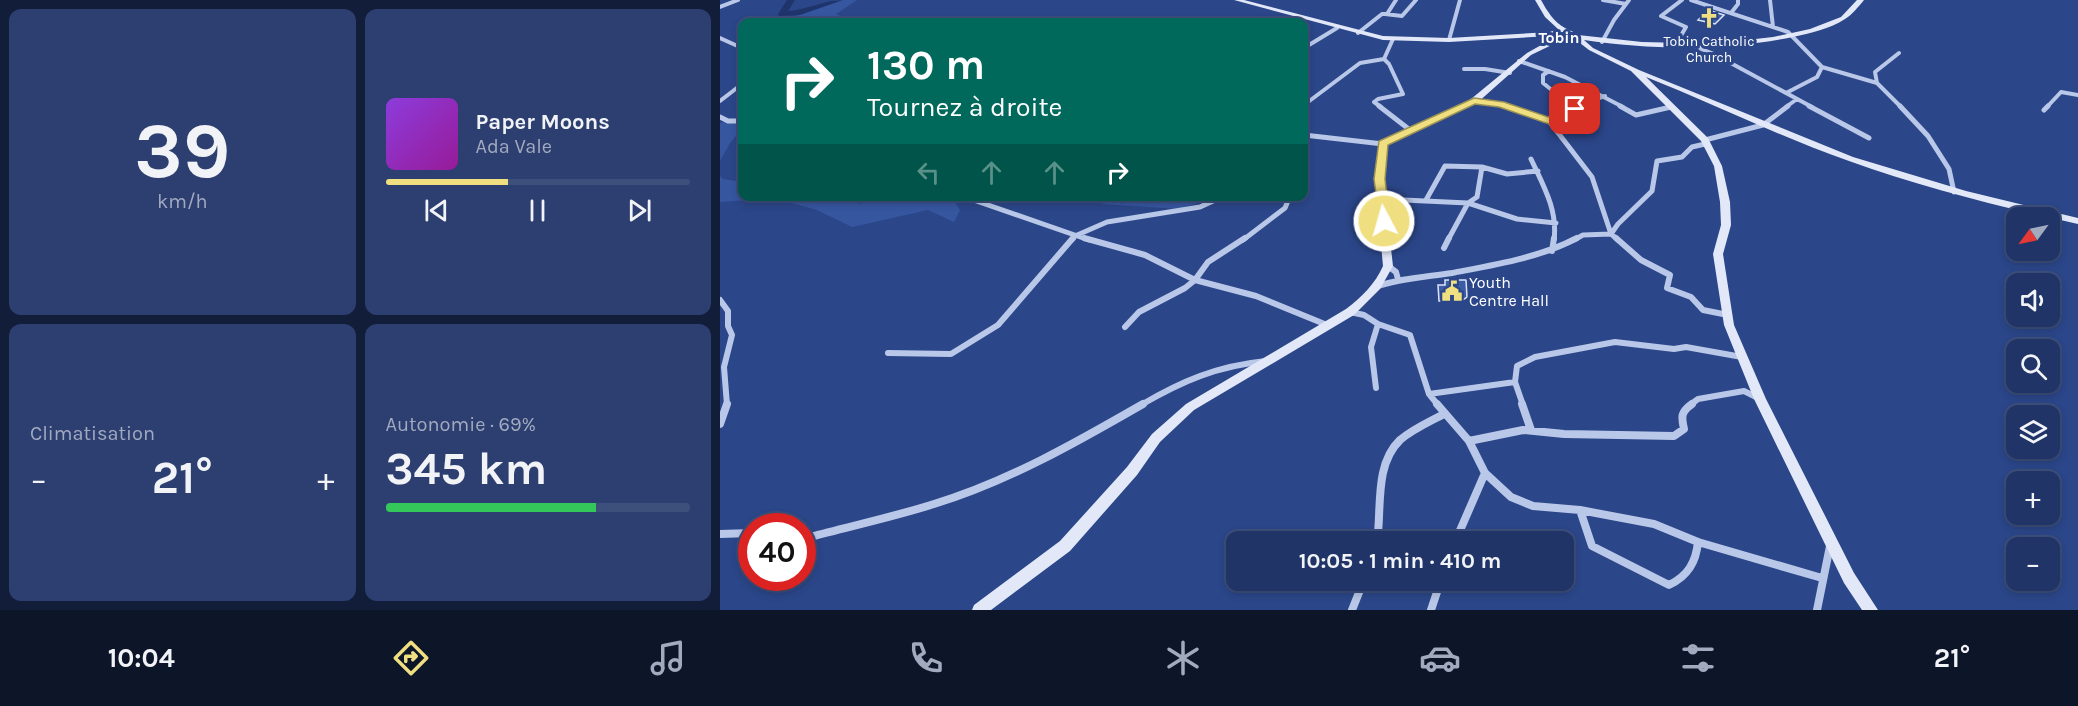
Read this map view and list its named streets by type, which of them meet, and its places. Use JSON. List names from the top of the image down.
{
  "districts": ["Tobin"],
  "places": {
    "church": ["Tobin Catholic Church"],
    "public building": ["Youth Centre Hall"]
  },
  "north": "bottom left",
  "page": {
    "tile": [
      ["39", "km/h"],
      "Climatisation",
      ["Autonomie · 69%", "345 km"]
    ],
    "turn": ["130 m", "Tournez à droite"],
    "song": ["Paper Moons", "Ada Vale"],
    "map_buttons": ["+", "−"],
    "heat": ["−", "21°", "+"],
    "limit": "40",
    "trip": "10:05 · 1 min · 410 m",
    "tabs": ["10:04", "21°"]
  }
}
